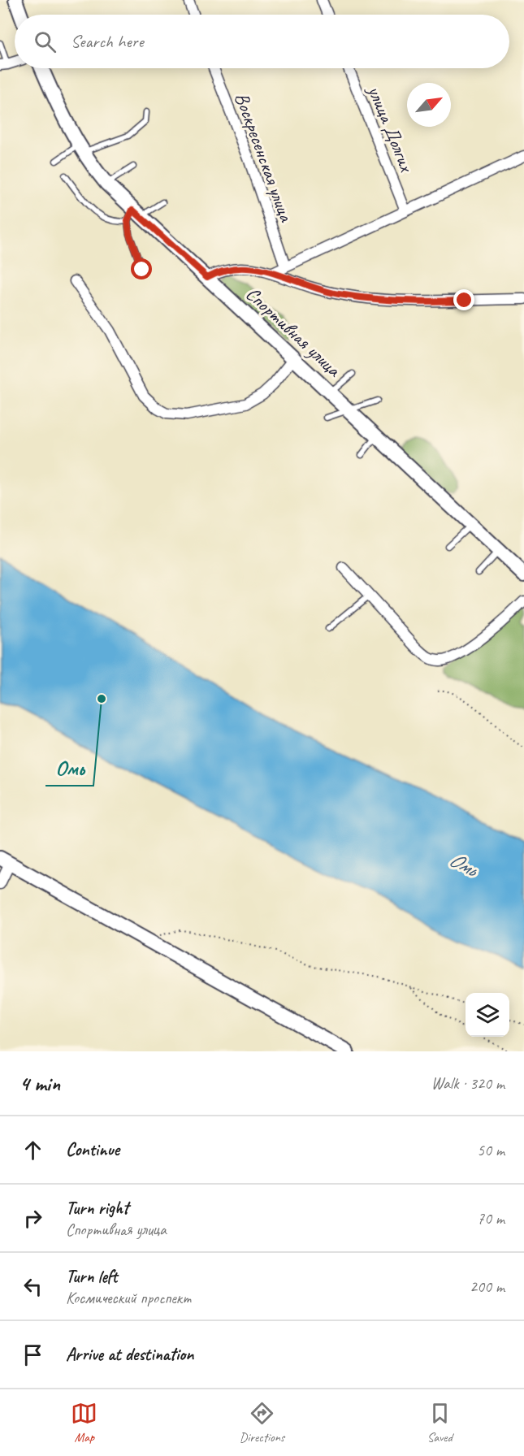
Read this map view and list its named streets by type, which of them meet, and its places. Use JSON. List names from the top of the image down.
{
  "streets": {
    "street": ["улица Долгих", "Воскресенская улица", "Спортивная улица"]
  },
  "water": ["Омь"],
  "places": ["Омь"],
  "north": "top right",
  "page": {
    "search": "Search here",
    "heading": ["4 min", "Walk · 320 m"],
    "list": [
      ["Continue", "50 m"],
      ["Turn right", "Спортивная улица", "70 m"],
      ["Turn left", "Космический проспект", "200 m"],
      "Arrive at destination"
    ],
    "nav": ["Map", "Directions", "Saved"]
  }
}
